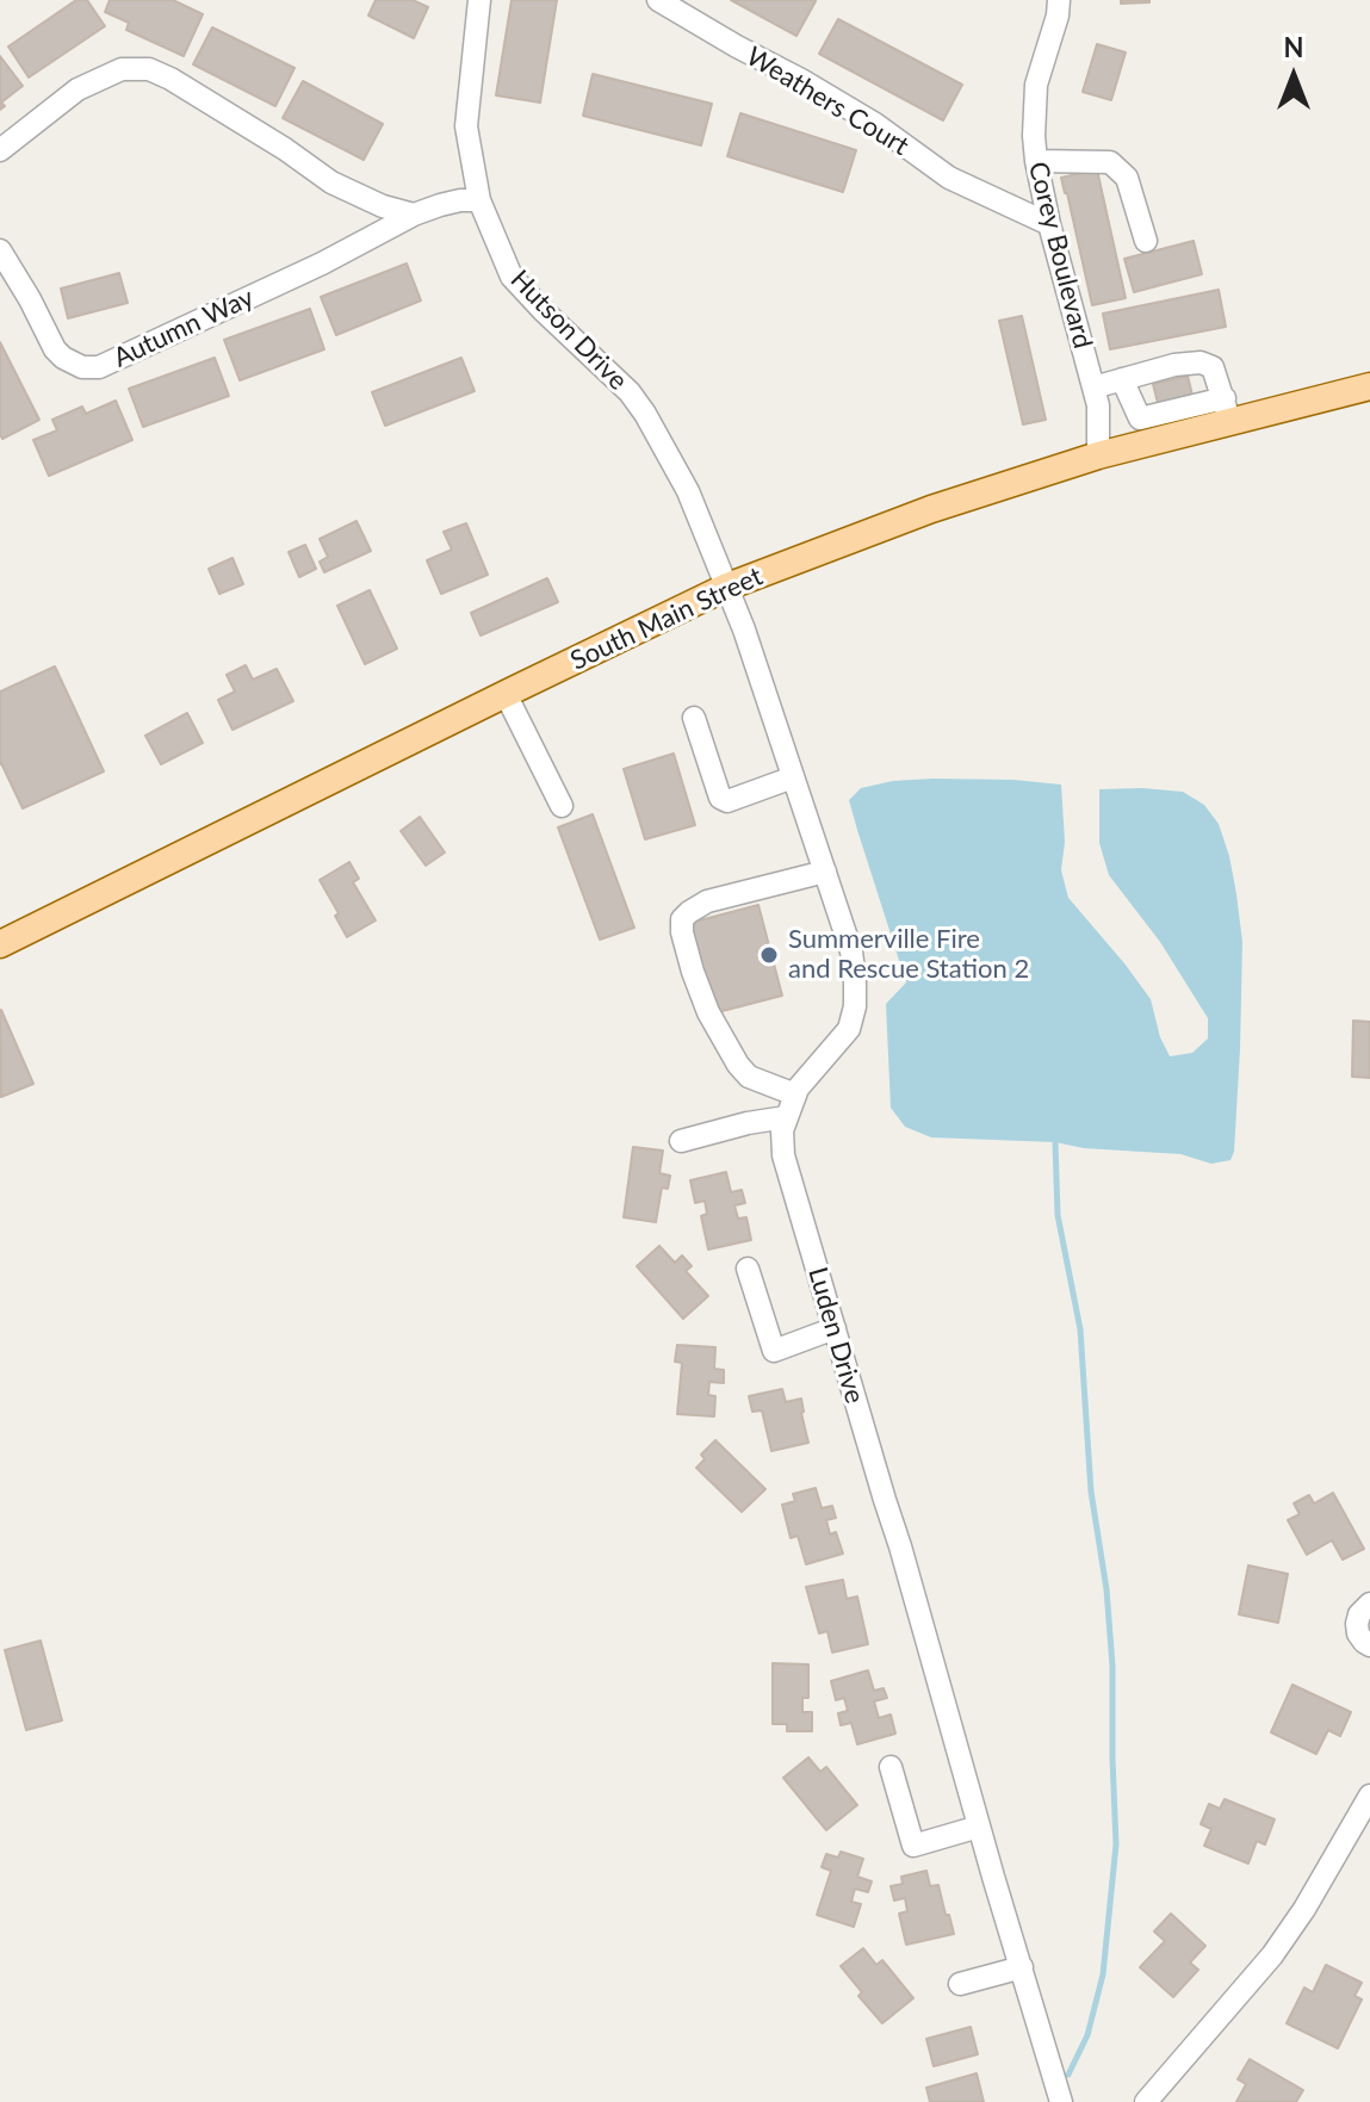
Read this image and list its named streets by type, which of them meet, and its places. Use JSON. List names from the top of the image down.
{
  "streets": {
    "main road": ["South Main Street"],
    "street": [
      "Weathers Court",
      "Corey Boulevard",
      "Autumn Way",
      "Hutson Drive",
      "Luden Drive"
    ]
  },
  "crossings": [
    ["Weathers Court", "Corey Boulevard"],
    ["Corey Boulevard", "South Main Street"],
    ["Autumn Way", "Hutson Drive"],
    ["Hutson Drive", "South Main Street"],
    ["Hutson Drive", "Luden Drive"],
    ["South Main Street", "Luden Drive"]
  ],
  "places": ["Summerville Fire and Rescue Station 2"],
  "north": "top"
}
